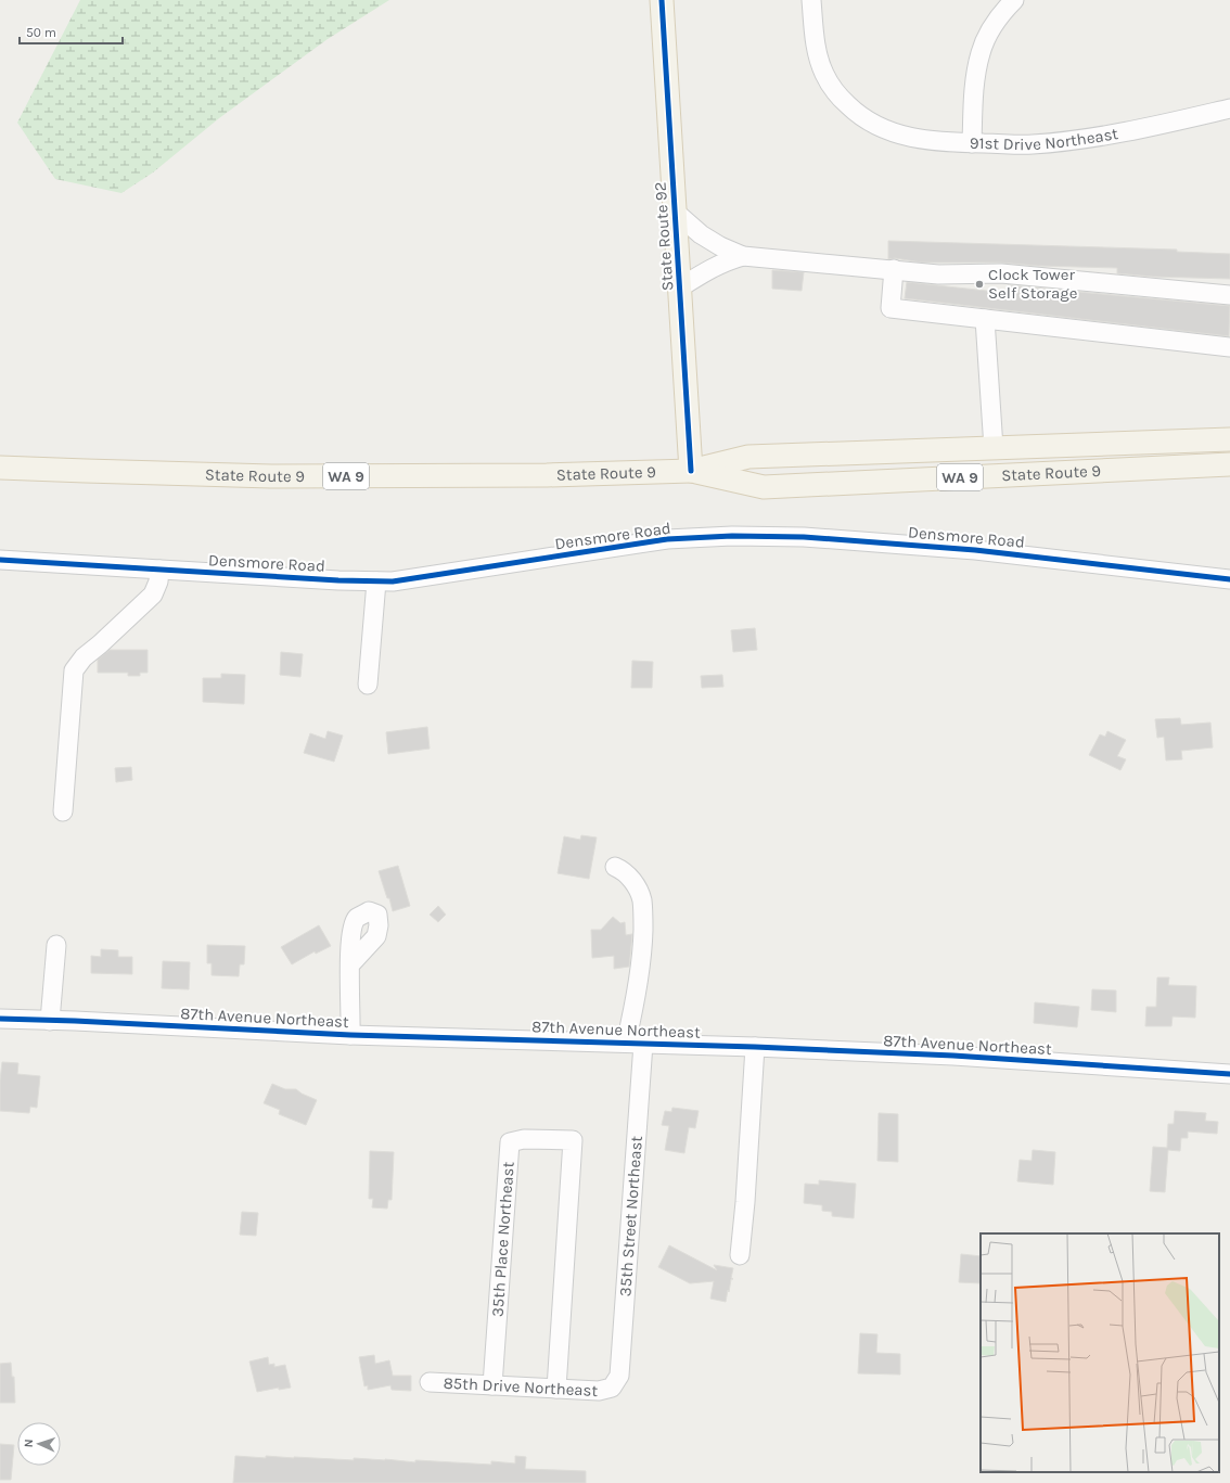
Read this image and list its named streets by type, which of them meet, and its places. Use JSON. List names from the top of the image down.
{
  "streets": {
    "main road": ["State Route 92", "State Route 9", "WA 9"],
    "street": [
      "91st Drive Northeast",
      "Densmore Road",
      "87th Avenue Northeast",
      "35th Street Northeast",
      "35th Place Northeast",
      "85th Drive Northeast"
    ]
  },
  "crossings": [
    ["State Route 92", "State Route 9"],
    ["87th Avenue Northeast", "35th Street Northeast"],
    ["35th Street Northeast", "85th Drive Northeast"],
    ["35th Place Northeast", "85th Drive Northeast"]
  ],
  "places": ["Clock Tower Self Storage"],
  "scale_bar": "50 m",
  "north": "left"
}
